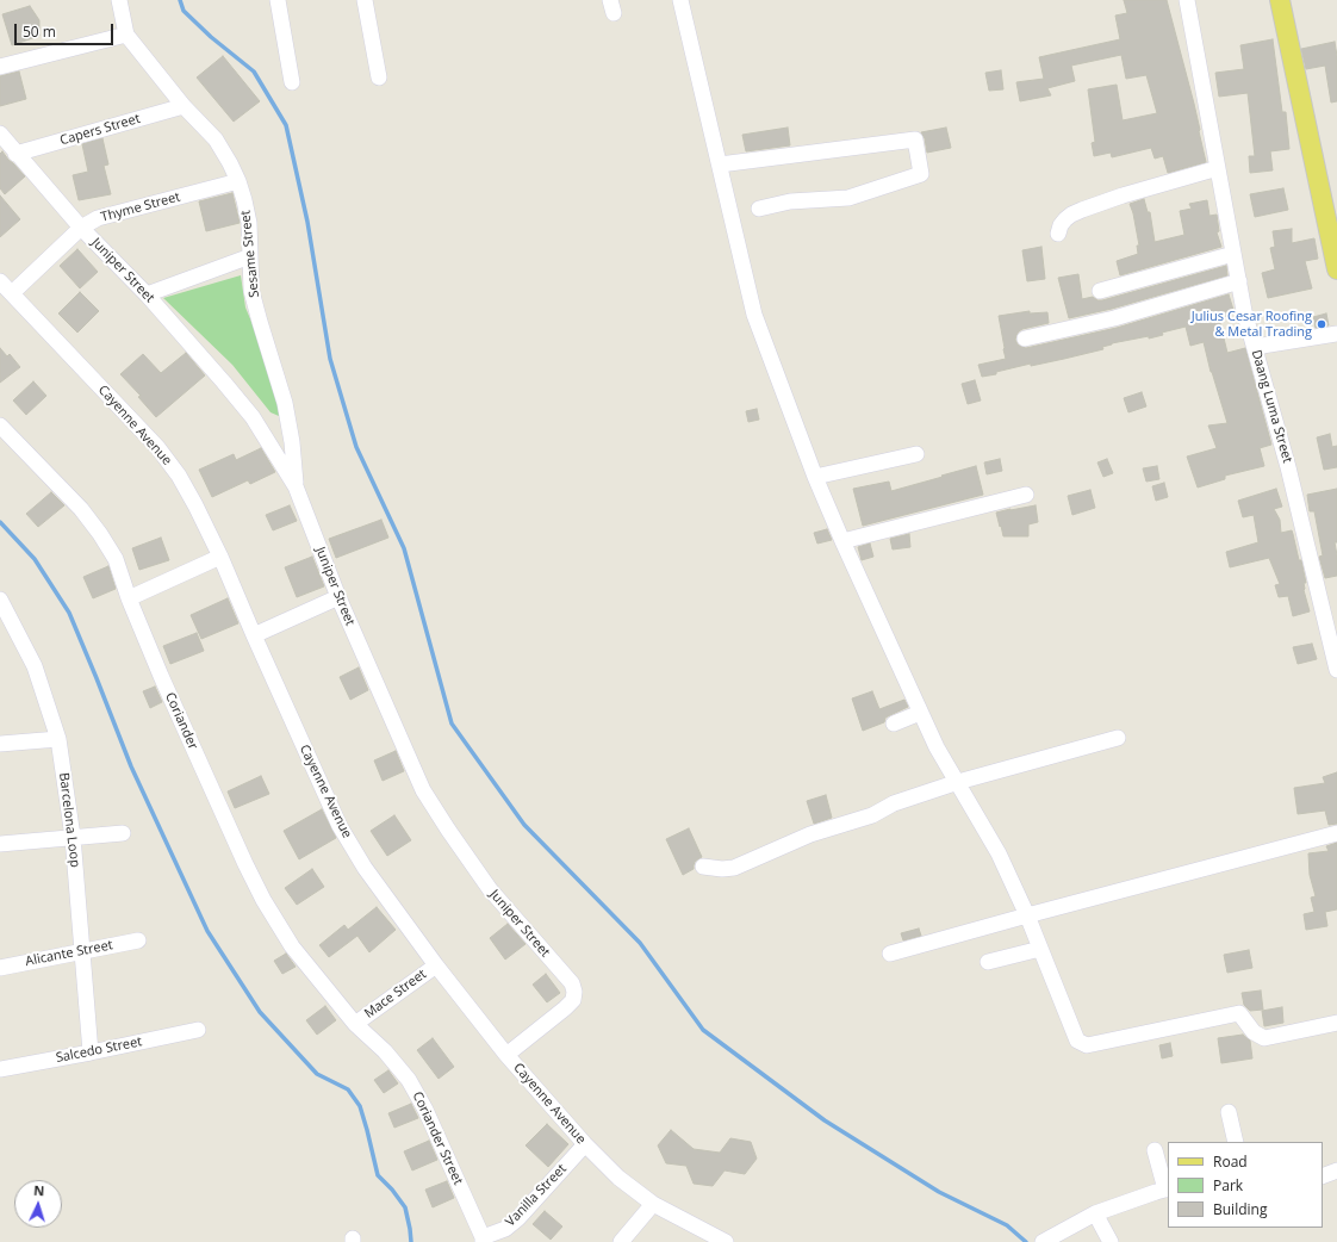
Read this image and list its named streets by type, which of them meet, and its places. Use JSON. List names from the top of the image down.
{
  "streets": {
    "street": [
      "Capers Street",
      "Thyme Street",
      "Sesame Street",
      "Juniper Street",
      "Daang Luma Street",
      "Cayenne Avenue",
      "Coriander",
      "Barcelona Loop",
      "Alicante Street",
      "Mace Street",
      "Salcedo Street",
      "Coriander Street",
      "Vanilla Street"
    ]
  },
  "crossings": [
    ["Capers Street", "Sesame Street"],
    ["Capers Street", "Juniper Street"],
    ["Thyme Street", "Sesame Street"],
    ["Thyme Street", "Juniper Street"],
    ["Thyme Street", "Cayenne Avenue"],
    ["Sesame Street", "Juniper Street"],
    ["Juniper Street", "Cayenne Avenue"],
    ["Cayenne Avenue", "Mace Street"],
    ["Cayenne Avenue", "Vanilla Street"],
    ["Coriander", "Mace Street"],
    ["Coriander", "Coriander Street"],
    ["Barcelona Loop", "Alicante Street"],
    ["Barcelona Loop", "Salcedo Street"],
    ["Mace Street", "Coriander Street"],
    ["Coriander Street", "Vanilla Street"]
  ],
  "places": ["Julius Cesar Roofing & Metal Trading"],
  "legend": ["Road", "Park", "Building"],
  "scale_bar": "50 m",
  "north": "top"
}
